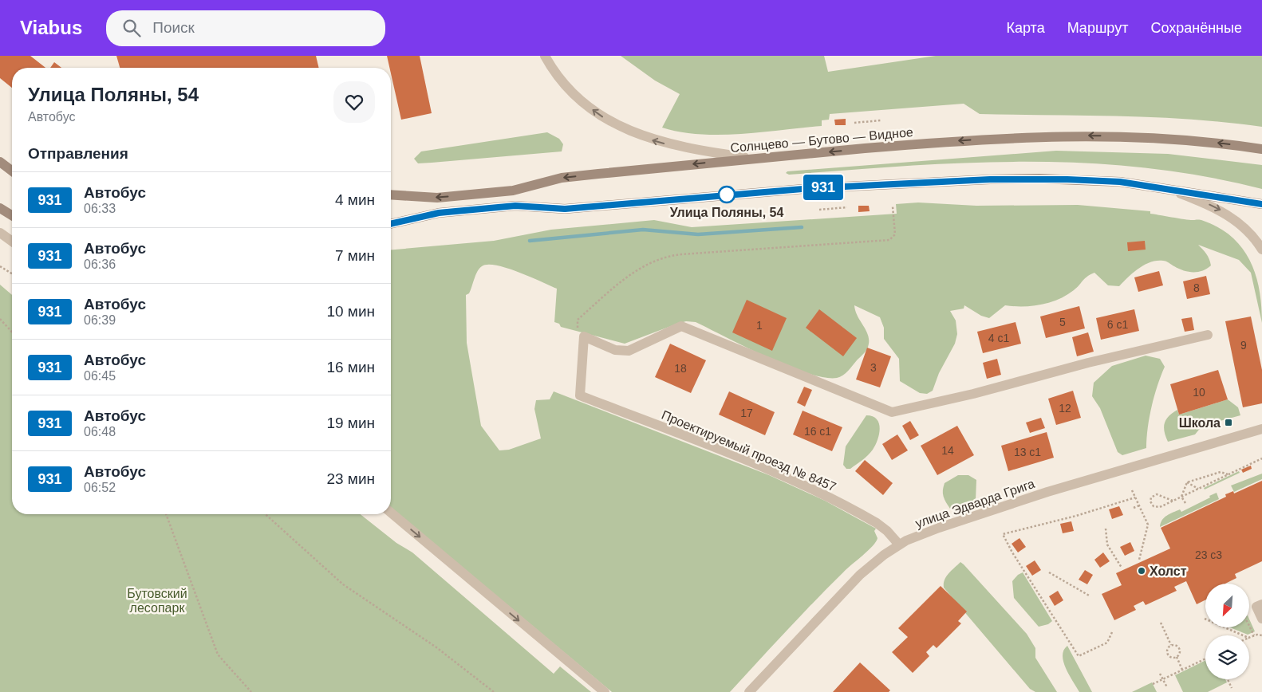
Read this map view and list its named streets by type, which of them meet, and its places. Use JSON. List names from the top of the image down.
{
  "streets": {
    "main road": ["Солнцево — Бутово — Видное"],
    "street": ["Проектируемый проезд № 8457", "улица Эдварда Грига"]
  },
  "crossings": [
    ["Проектируемый проезд № 8457", "улица Эдварда Грига"]
  ],
  "parks": ["Бутовский лесопарк"],
  "places": {
    "other": ["Улица Поляны, 54", "Холст"],
    "transit": ["Школа"]
  },
  "lines": ["bus line 931"],
  "house_numbers": [
    "8",
    "5",
    "6 с1",
    "1",
    "4 с1",
    "9",
    "3",
    "18",
    "10",
    "12",
    "17",
    "16 с1",
    "14",
    "13 с1",
    "23 с3"
  ],
  "north": "bottom left",
  "page": {
    "header": "Viabus",
    "search": "Поиск",
    "nav": ["Карта", "Маршрут", "Сохранённые"],
    "on_map": "931",
    "heading": [
      ["Улица Поляны, 54", "Автобус"],
      "Отправления"
    ],
    "list": [
      {
        "mark": "931",
        "name": "Автобус",
        "note": "06:33",
        "value": "4 мин"
      },
      {
        "mark": "931",
        "name": "Автобус",
        "note": "06:36",
        "value": "7 мин"
      },
      {
        "mark": "931",
        "name": "Автобус",
        "note": "06:39",
        "value": "10 мин"
      },
      {
        "mark": "931",
        "name": "Автобус",
        "note": "06:45",
        "value": "16 мин"
      },
      {
        "mark": "931",
        "name": "Автобус",
        "note": "06:48",
        "value": "19 мин"
      },
      {
        "mark": "931",
        "name": "Автобус",
        "note": "06:52",
        "value": "23 мин"
      }
    ]
  }
}
